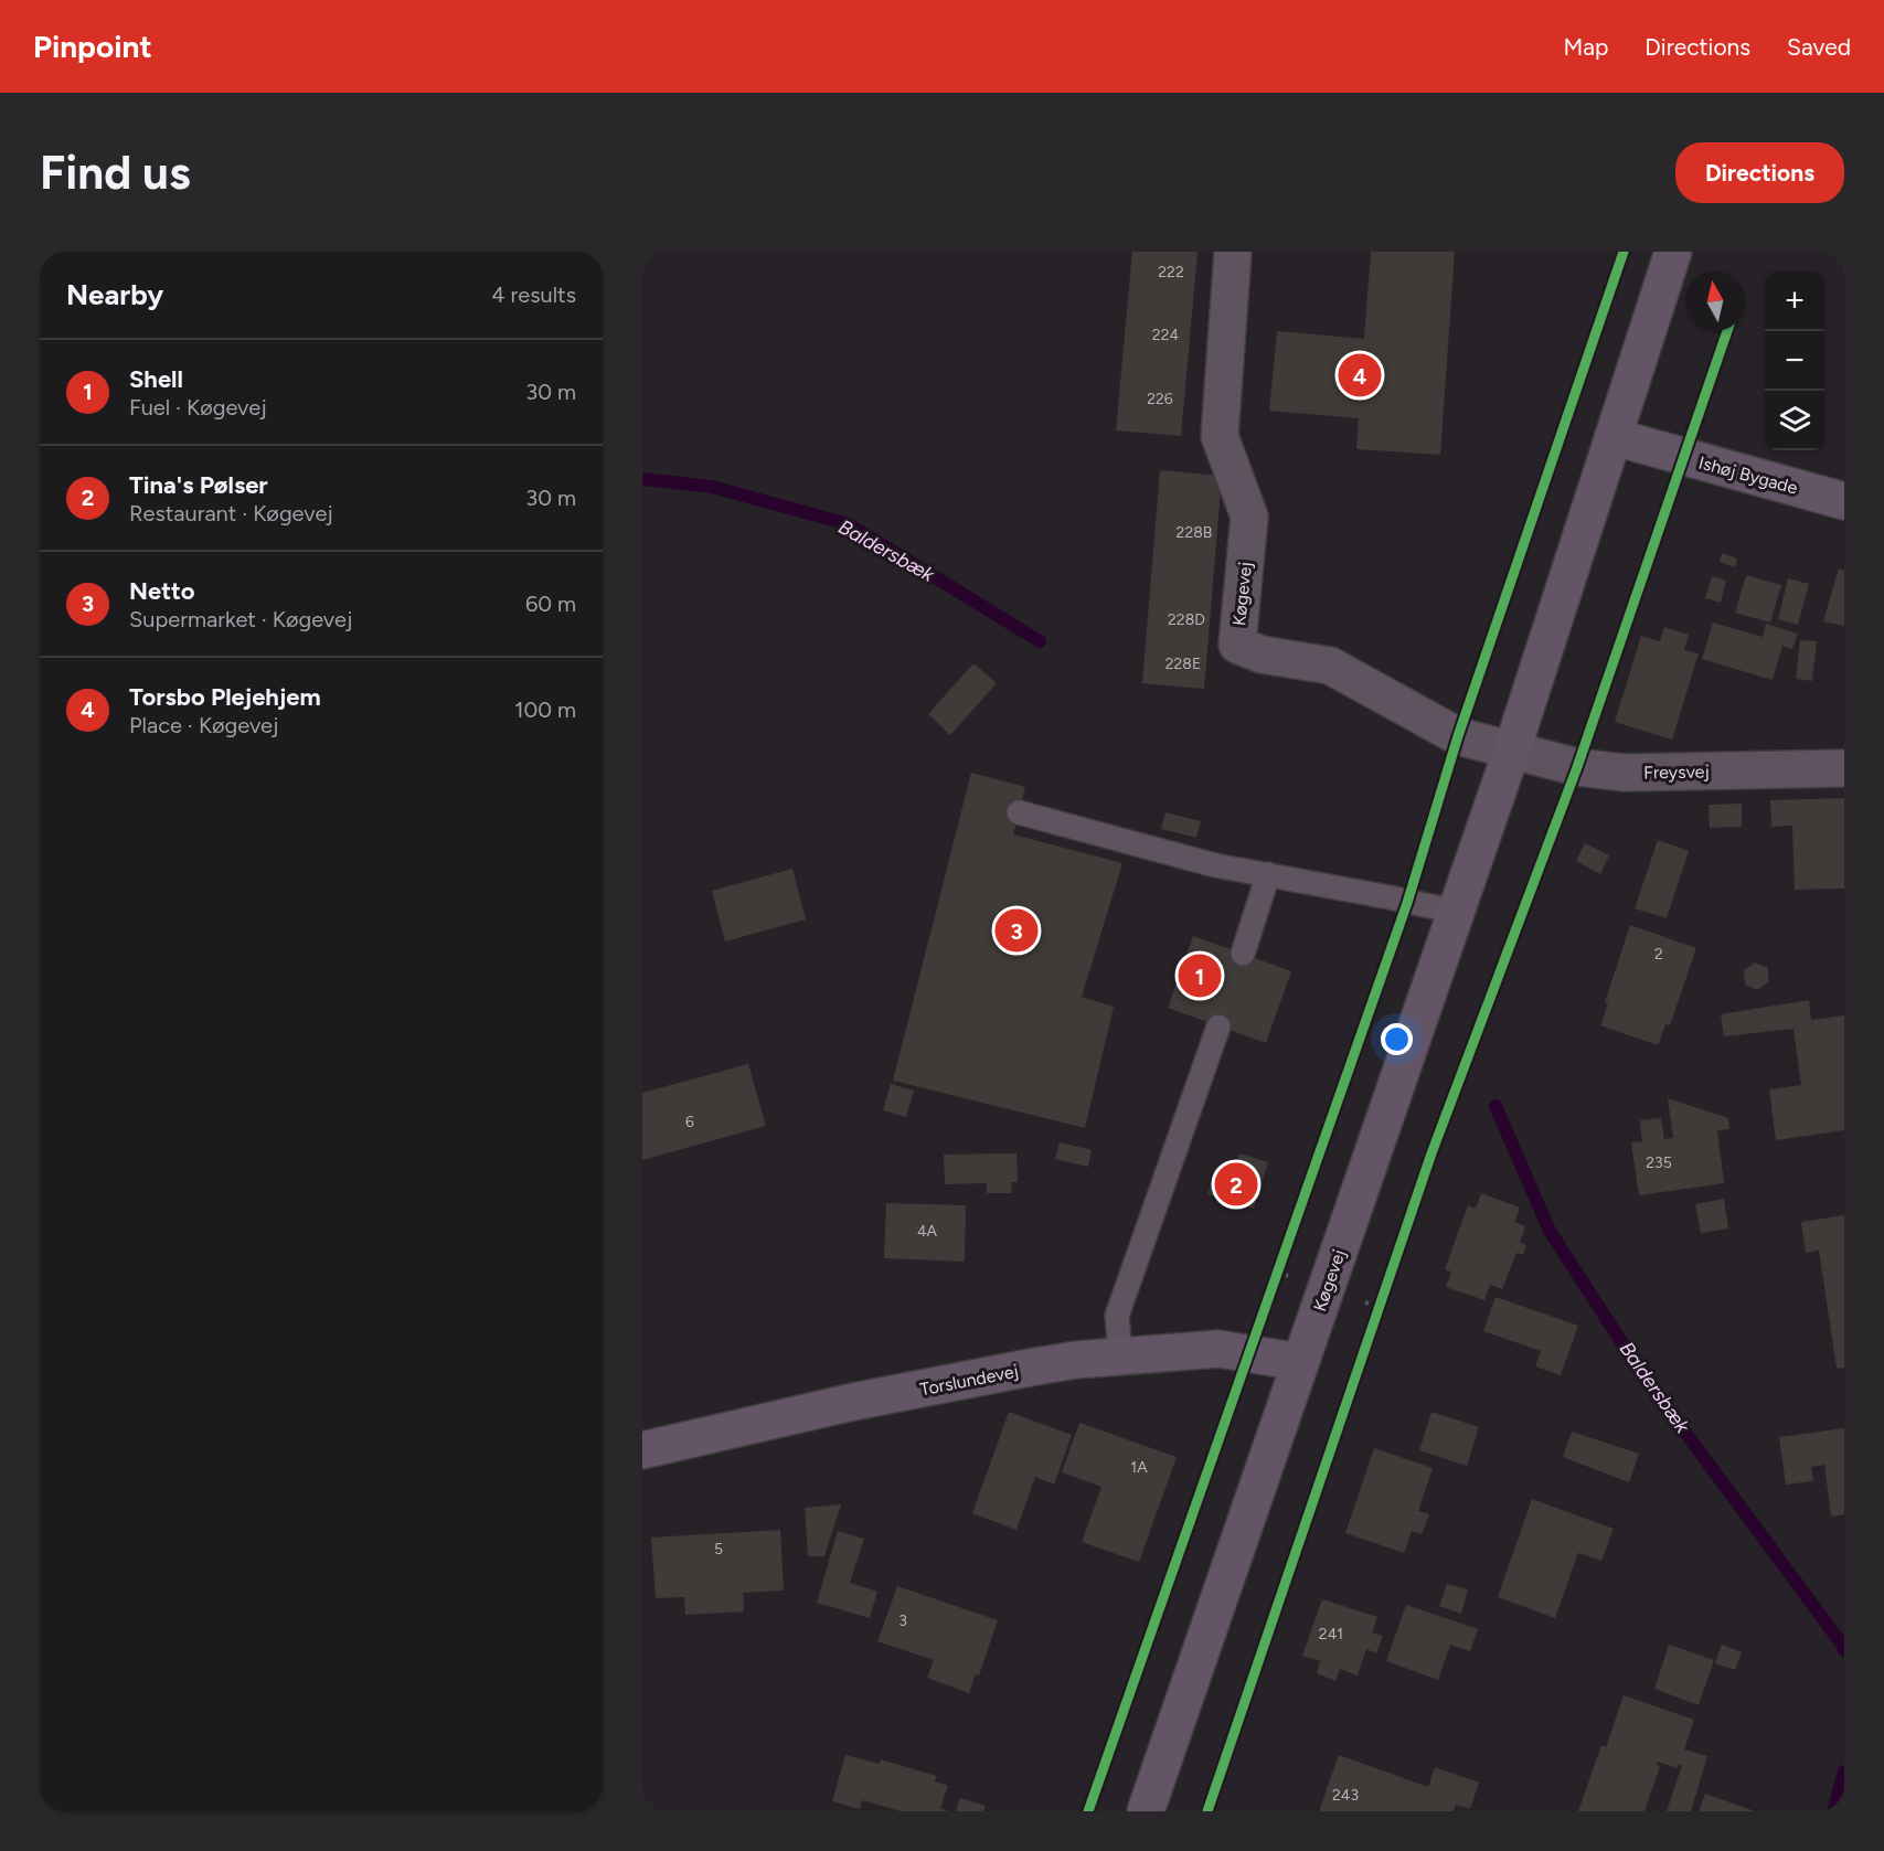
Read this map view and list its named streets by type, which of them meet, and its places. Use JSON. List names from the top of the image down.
{
  "streets": {
    "street": [
      "Ishøj Bygade",
      "Køgevej",
      "Freysvej",
      "Torslundevej"
    ]
  },
  "crossings": [
    ["Ishøj Bygade", "Køgevej"],
    ["Køgevej", "Freysvej"],
    ["Køgevej", "Torslundevej"]
  ],
  "water": ["Baldersbæk"],
  "house_numbers": [
    "222",
    "224",
    "226",
    "228B",
    "228D",
    "228E",
    "2",
    "6",
    "235",
    "4A",
    "1A",
    "5",
    "3",
    "241",
    "243"
  ],
  "north": "top",
  "page": {
    "header": "Pinpoint",
    "nav": ["Map", "Directions", "Saved"],
    "buttons": "Directions",
    "title": "Find us",
    "heading": ["Nearby", "4 results"],
    "map_buttons": ["+", "−"],
    "list": [
      {
        "mark": "1",
        "name": "Shell",
        "note": "Fuel · Køgevej",
        "value": "30 m"
      },
      {
        "mark": "2",
        "name": "Tina's Pølser",
        "note": "Restaurant · Køgevej",
        "value": "30 m"
      },
      {
        "mark": "3",
        "name": "Netto",
        "note": "Supermarket · Køgevej",
        "value": "60 m"
      },
      {
        "mark": "4",
        "name": "Torsbo Plejehjem",
        "note": "Place · Køgevej",
        "value": "100 m"
      }
    ],
    "pins": [
      "4",
      "3",
      "1",
      "2"
    ]
  }
}
